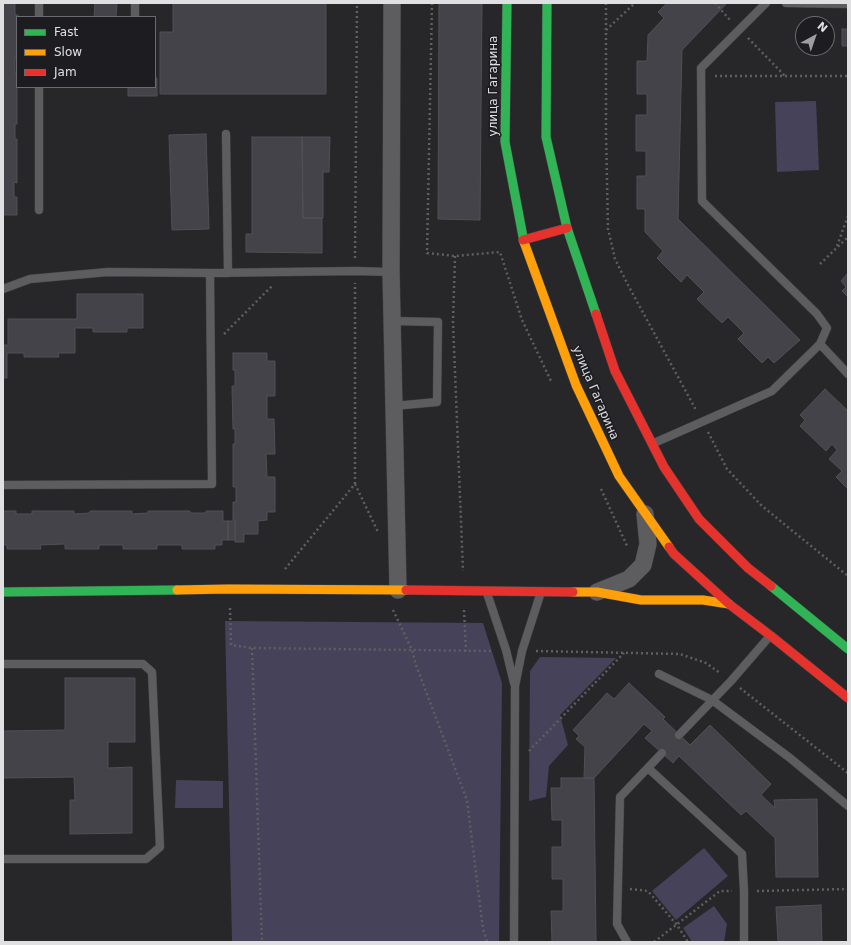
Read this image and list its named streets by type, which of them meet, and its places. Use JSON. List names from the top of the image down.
{
  "streets": {
    "main road": ["улица Гагарина"]
  },
  "legend": ["Fast", "Slow", "Jam"],
  "north": "top right"
}
